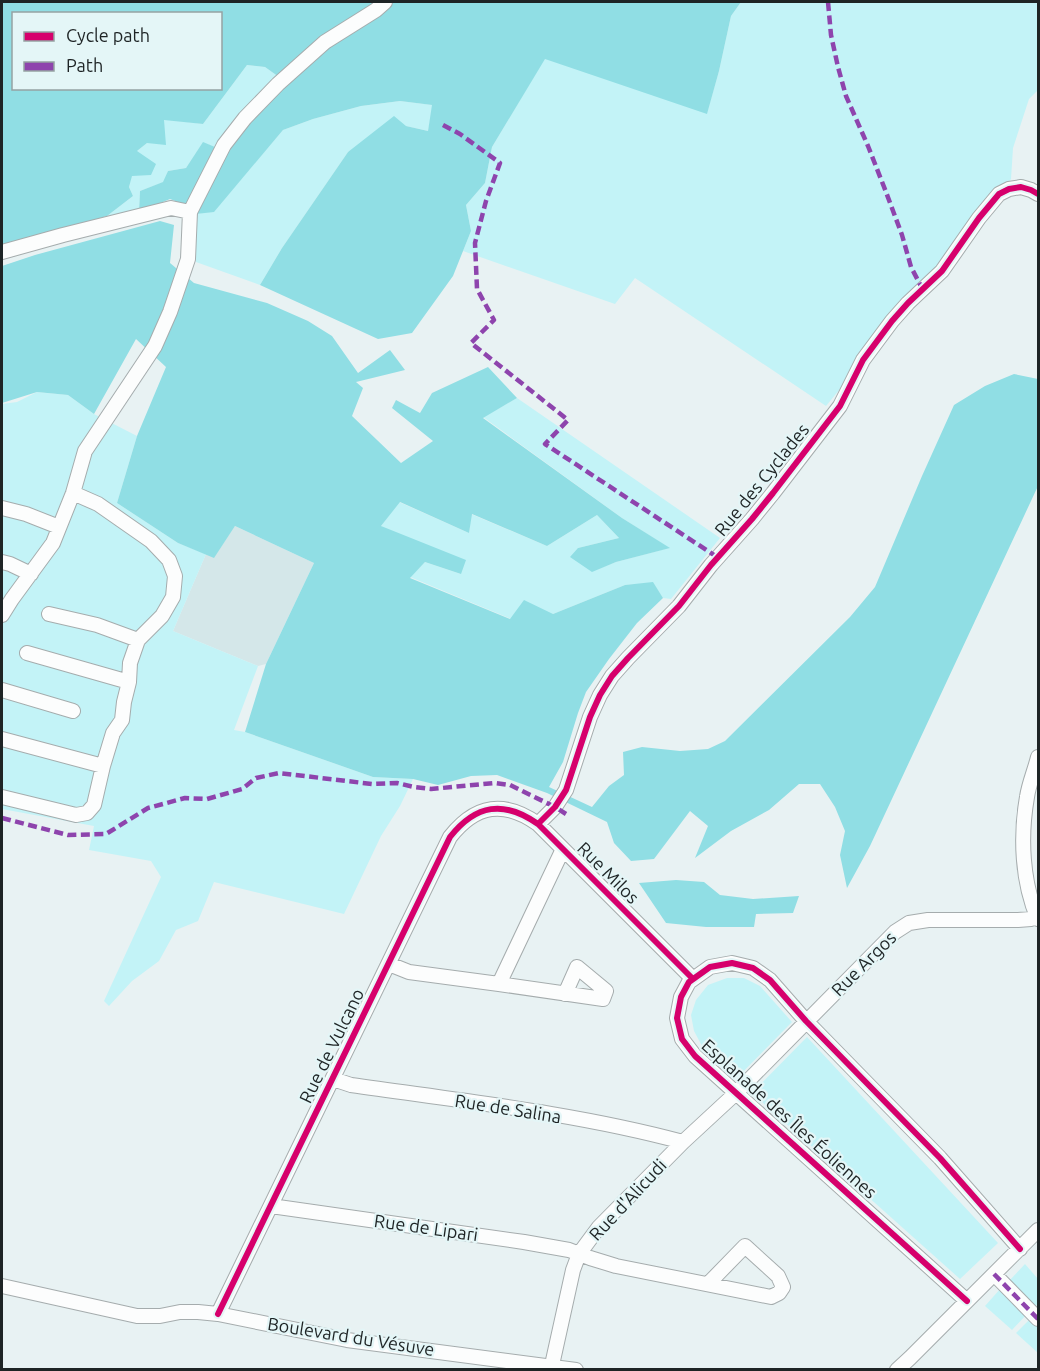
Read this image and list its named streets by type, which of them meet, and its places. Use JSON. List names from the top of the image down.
{
  "streets": {
    "street": [
      "Rue des Cyclades",
      "Rue Milos",
      "Rue Argos",
      "Rue de Vulcano",
      "Rue de Salina",
      "Esplanade des Îles Éoliennes",
      "Rue d'Alicudi",
      "Rue de Lipari",
      "Boulevard du Vésuve"
    ]
  },
  "crossings": [
    ["Rue des Cyclades", "Rue Milos"],
    ["Rue Milos", "Rue Argos"],
    ["Rue Milos", "Rue de Vulcano"],
    ["Rue Milos", "Esplanade des Îles Éoliennes"],
    ["Rue Milos", "Rue d'Alicudi"],
    ["Rue Argos", "Esplanade des Îles Éoliennes"],
    ["Rue Argos", "Rue d'Alicudi"],
    ["Rue de Vulcano", "Rue de Salina"],
    ["Rue de Vulcano", "Rue de Lipari"],
    ["Rue de Vulcano", "Boulevard du Vésuve"],
    ["Rue de Salina", "Rue d'Alicudi"],
    ["Esplanade des Îles Éoliennes", "Rue d'Alicudi"],
    ["Rue d'Alicudi", "Rue de Lipari"],
    ["Rue d'Alicudi", "Boulevard du Vésuve"]
  ],
  "legend": ["Cycle path", "Path"]
}
